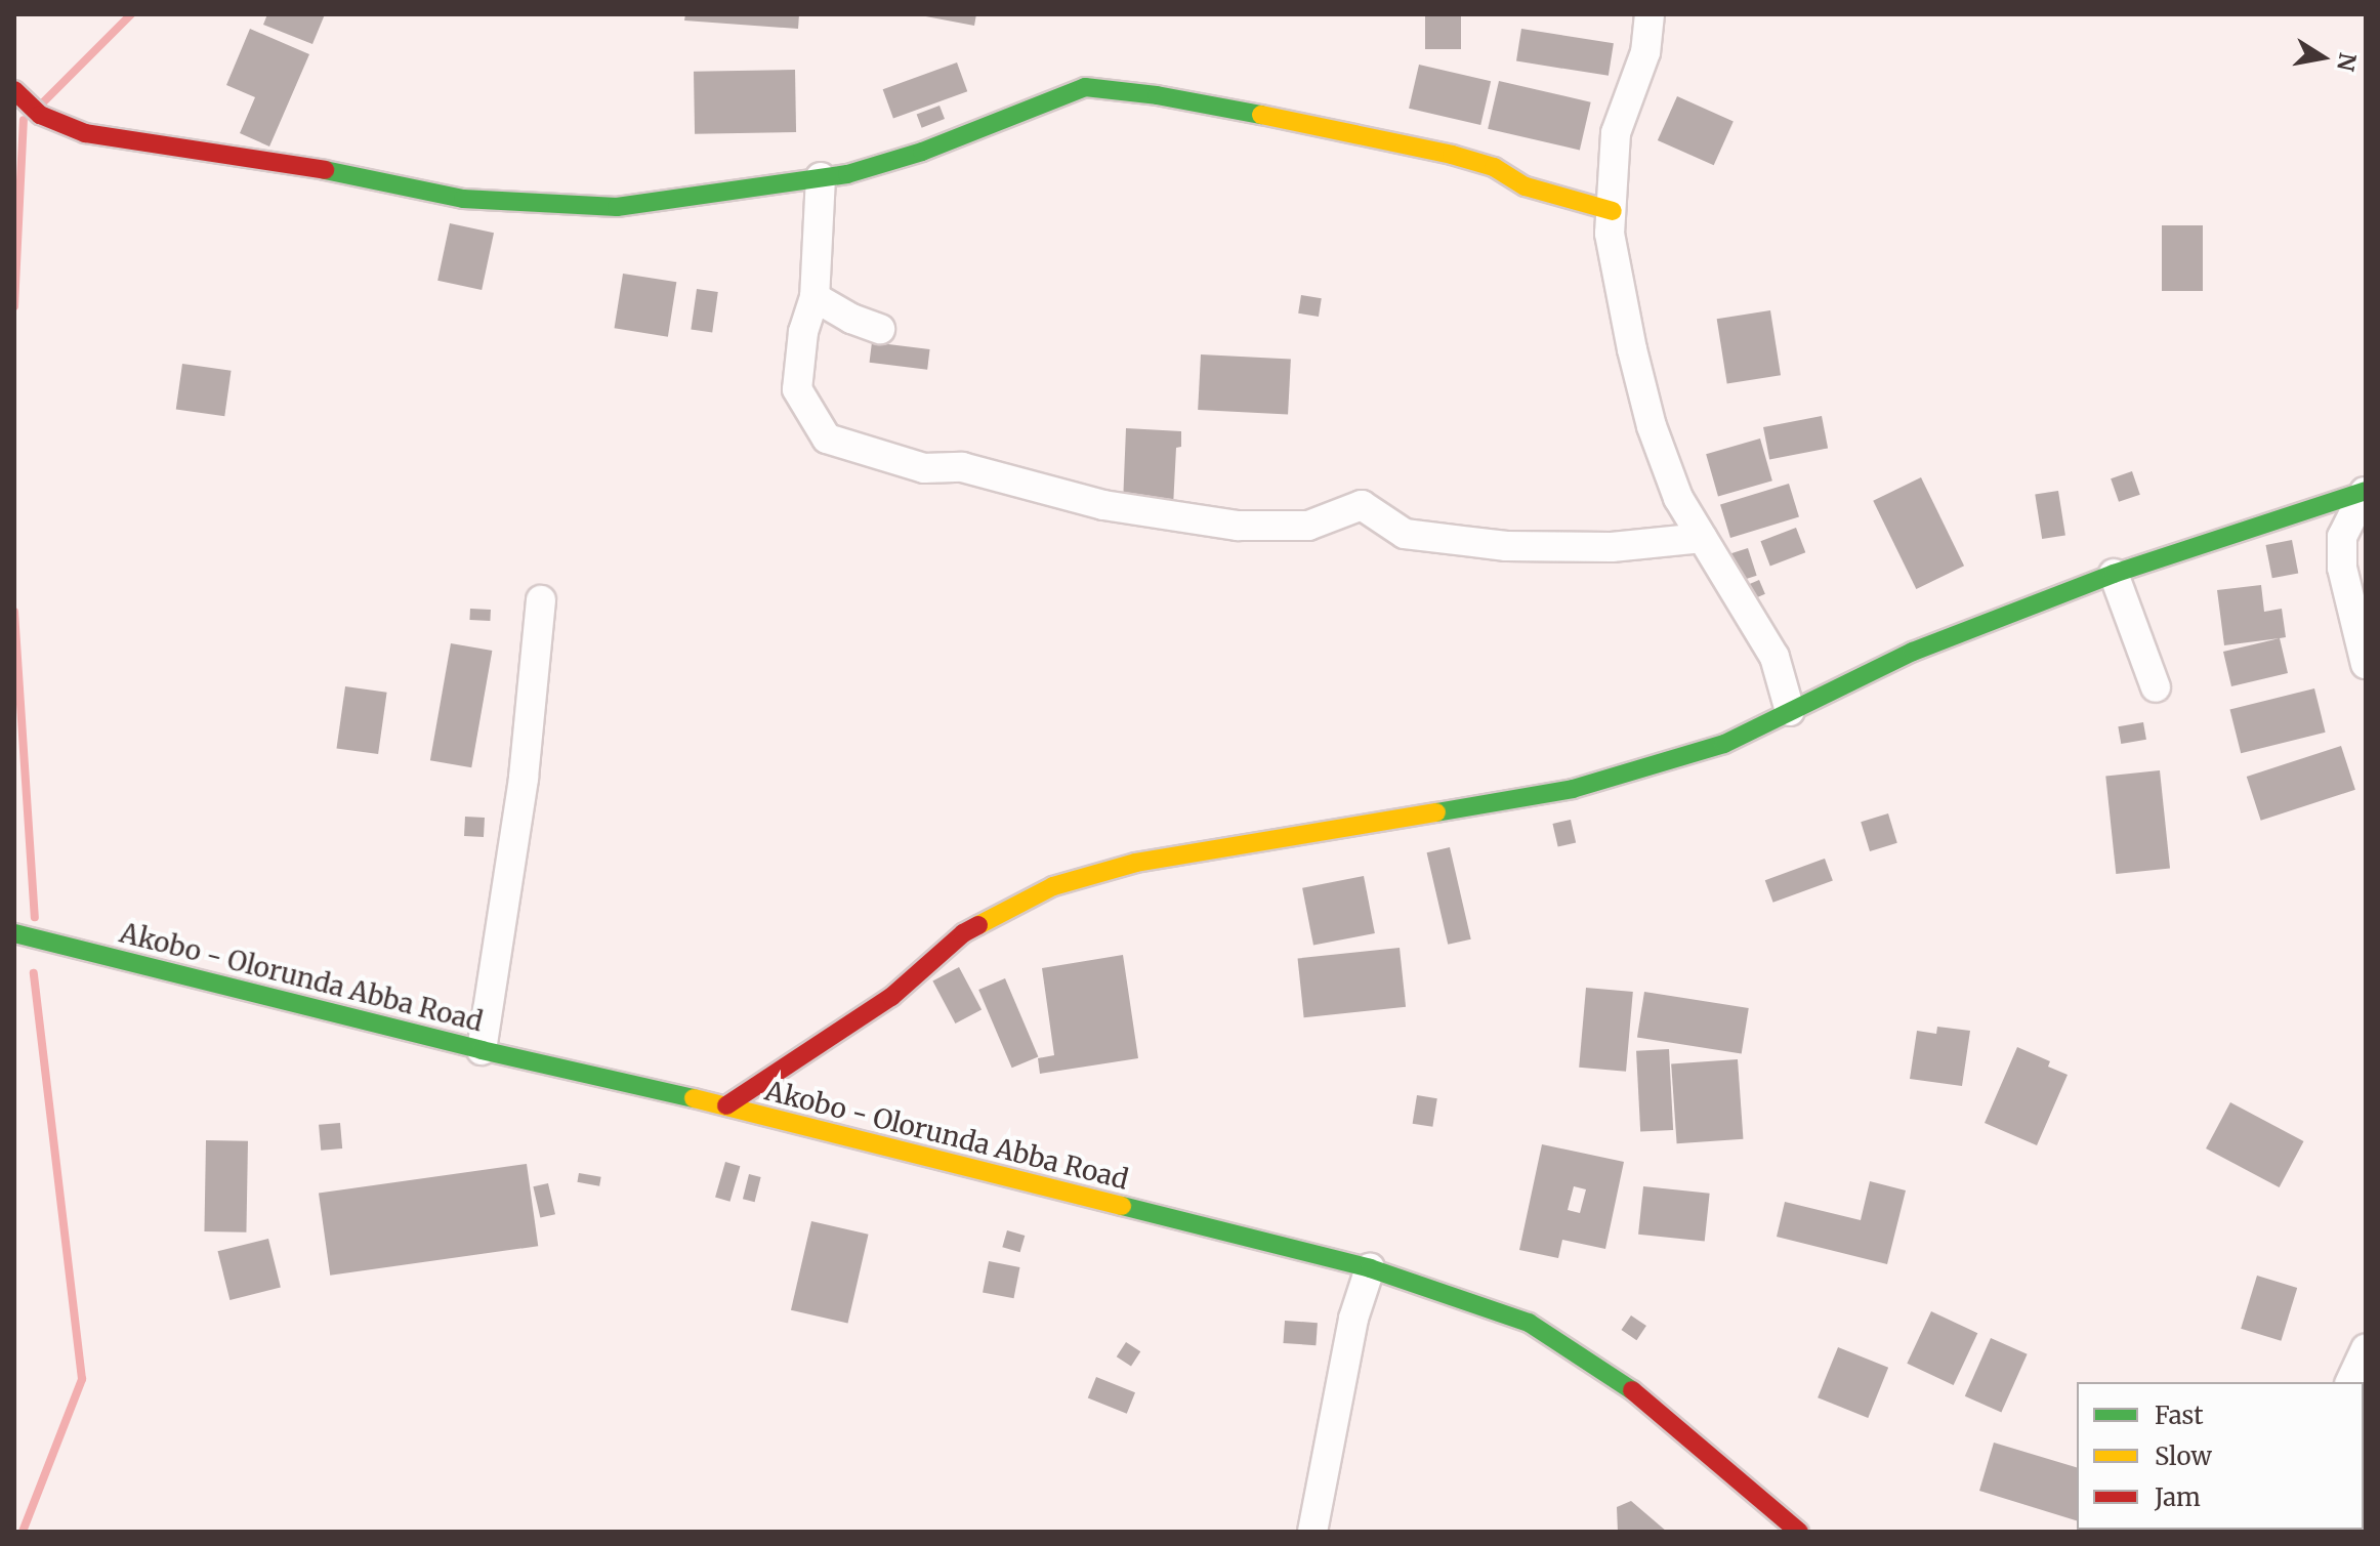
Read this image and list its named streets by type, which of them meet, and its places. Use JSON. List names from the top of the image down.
{
  "streets": {
    "street": ["Akobo - Olorunda Abba Road"]
  },
  "legend": ["Fast", "Slow", "Jam"],
  "north": "right"
}
